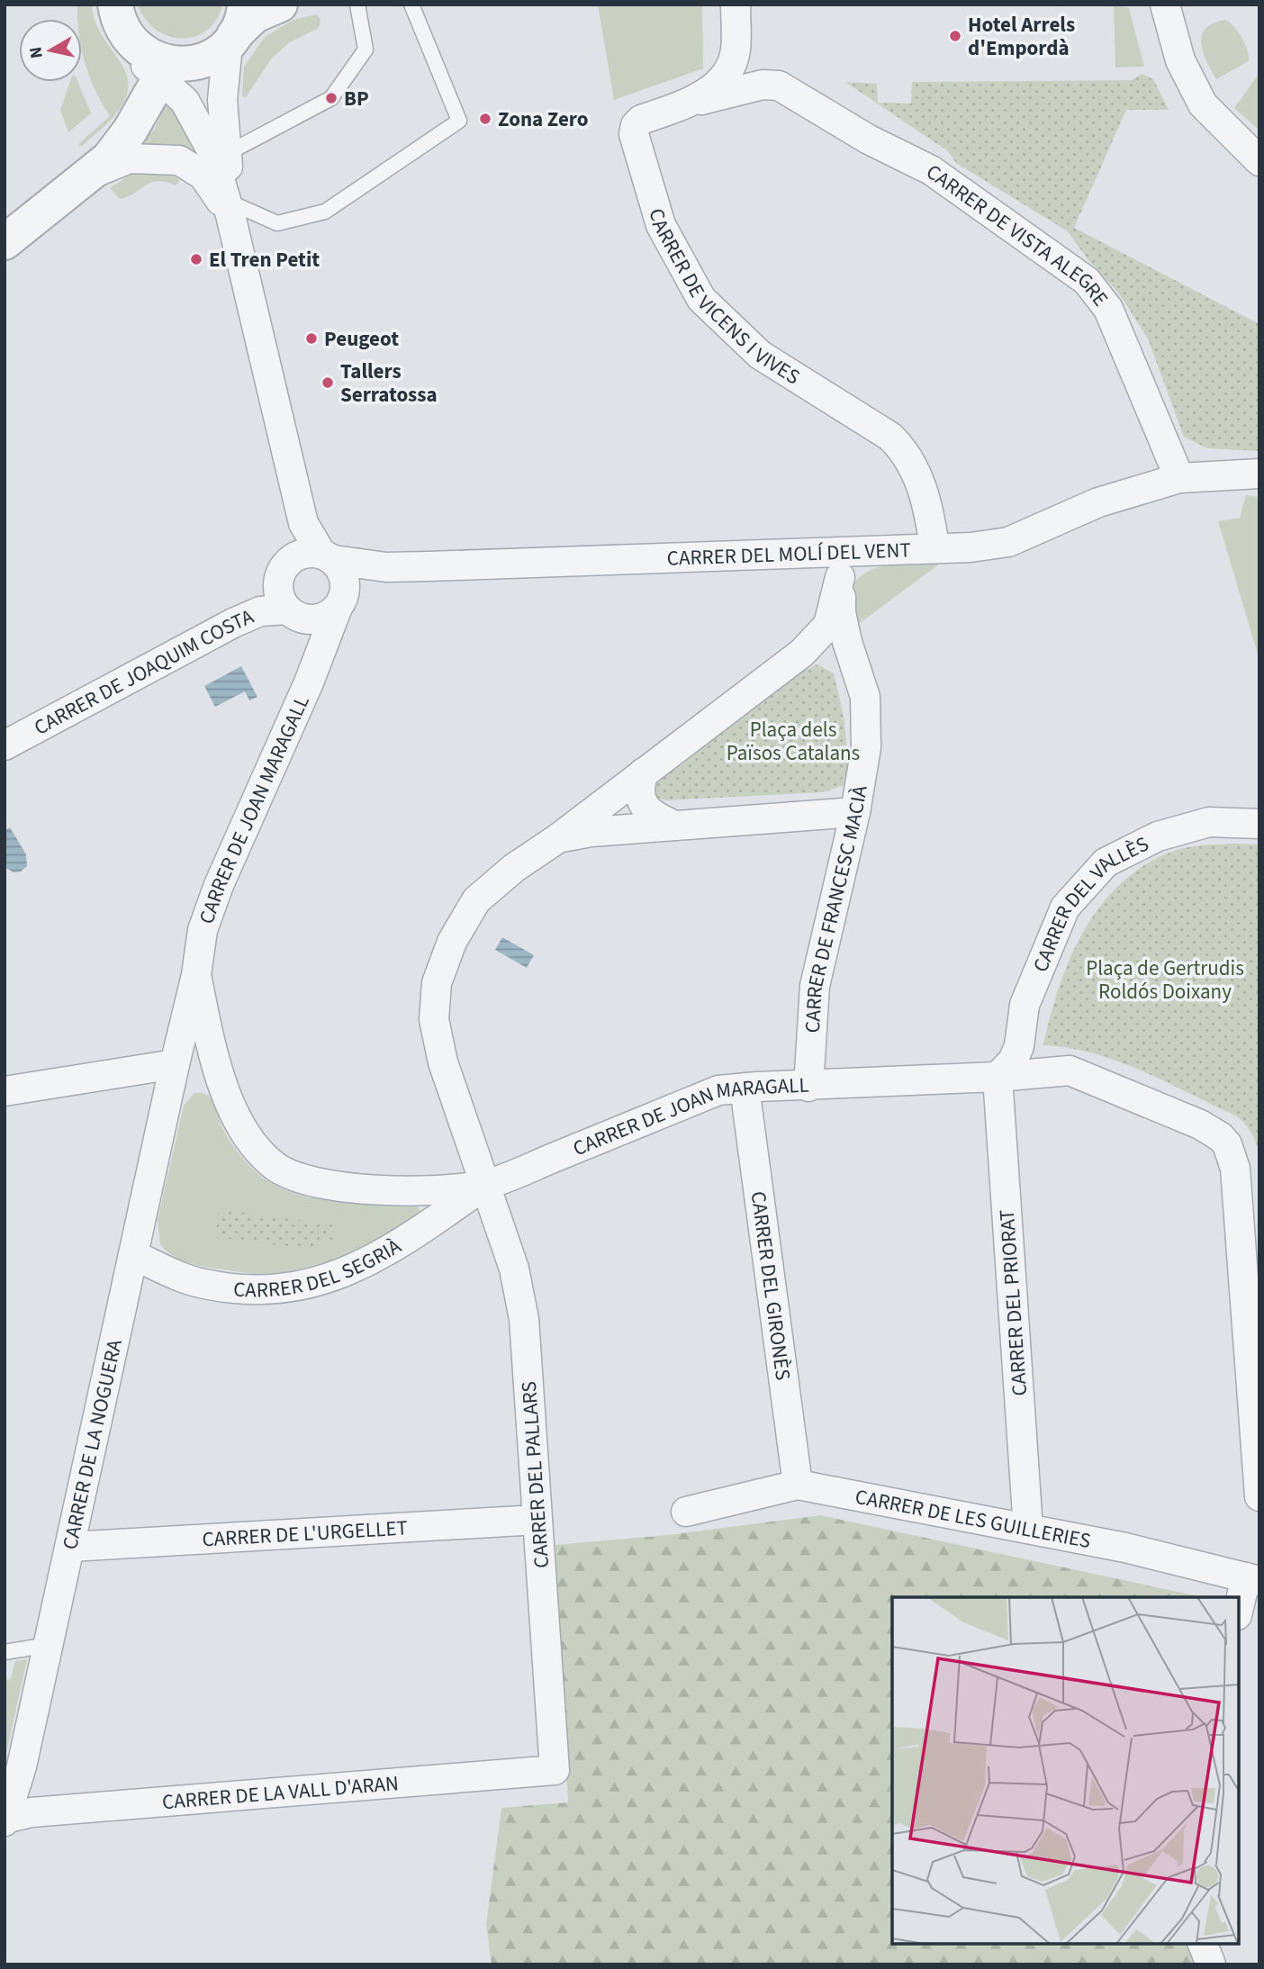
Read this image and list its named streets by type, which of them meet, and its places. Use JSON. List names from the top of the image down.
{
  "streets": {
    "street": [
      "CARRER DE VISTA ALEGRE",
      "CARRER DE VICENS I VIVES",
      "CARRER DEL MOLÍ DEL VENT",
      "CARRER DE JOAQUIM COSTA",
      "CARRER DE JOAN MARAGALL",
      "CARRER DEL VALLÈS",
      "CARRER DE FRANCESC MACIÀ",
      "CARRER DEL SEGRIÀ",
      "CARRER DEL GIRONÈS",
      "CARRER DEL PRIORAT",
      "CARRER DE LA NOGUERA",
      "CARRER DEL PALLARS",
      "CARRER DE LES GUILLERIES",
      "CARRER DE L'URGELLET",
      "CARRER DE LA VALL D'ARAN"
    ]
  },
  "crossings": [
    ["CARRER DE VISTA ALEGRE", "CARRER DE VICENS I VIVES"],
    ["CARRER DE VISTA ALEGRE", "CARRER DEL MOLÍ DEL VENT"],
    ["CARRER DE VICENS I VIVES", "CARRER DEL MOLÍ DEL VENT"],
    ["CARRER DEL MOLÍ DEL VENT", "CARRER DE JOAQUIM COSTA"],
    ["CARRER DEL MOLÍ DEL VENT", "CARRER DE JOAN MARAGALL"],
    ["CARRER DEL MOLÍ DEL VENT", "CARRER DE FRANCESC MACIÀ"],
    ["CARRER DE JOAQUIM COSTA", "CARRER DE JOAN MARAGALL"],
    ["CARRER DE JOAN MARAGALL", "CARRER DEL VALLÈS"],
    ["CARRER DE JOAN MARAGALL", "CARRER DE FRANCESC MACIÀ"],
    ["CARRER DE JOAN MARAGALL", "CARRER DEL SEGRIÀ"],
    ["CARRER DE JOAN MARAGALL", "CARRER DEL GIRONÈS"],
    ["CARRER DE JOAN MARAGALL", "CARRER DEL PRIORAT"],
    ["CARRER DE JOAN MARAGALL", "CARRER DE LA NOGUERA"],
    ["CARRER DE JOAN MARAGALL", "CARRER DEL PALLARS"],
    ["CARRER DEL VALLÈS", "CARRER DEL PRIORAT"],
    ["CARRER DEL SEGRIÀ", "CARRER DE LA NOGUERA"],
    ["CARRER DEL SEGRIÀ", "CARRER DEL PALLARS"],
    ["CARRER DEL GIRONÈS", "CARRER DE LES GUILLERIES"],
    ["CARRER DEL PRIORAT", "CARRER DE LES GUILLERIES"],
    ["CARRER DE LA NOGUERA", "CARRER DE L'URGELLET"],
    ["CARRER DE LA NOGUERA", "CARRER DE LA VALL D'ARAN"],
    ["CARRER DEL PALLARS", "CARRER DE L'URGELLET"],
    ["CARRER DEL PALLARS", "CARRER DE LA VALL D'ARAN"]
  ],
  "parks": ["Plaça dels Països Catalans", "Plaça de Gertrudis Roldós Doixany"],
  "places": [
    "Hotel Arrels d'Empordà",
    "BP",
    "Zona Zero",
    "El Tren Petit",
    "Peugeot",
    "Tallers Serratossa"
  ],
  "north": "left"
}
